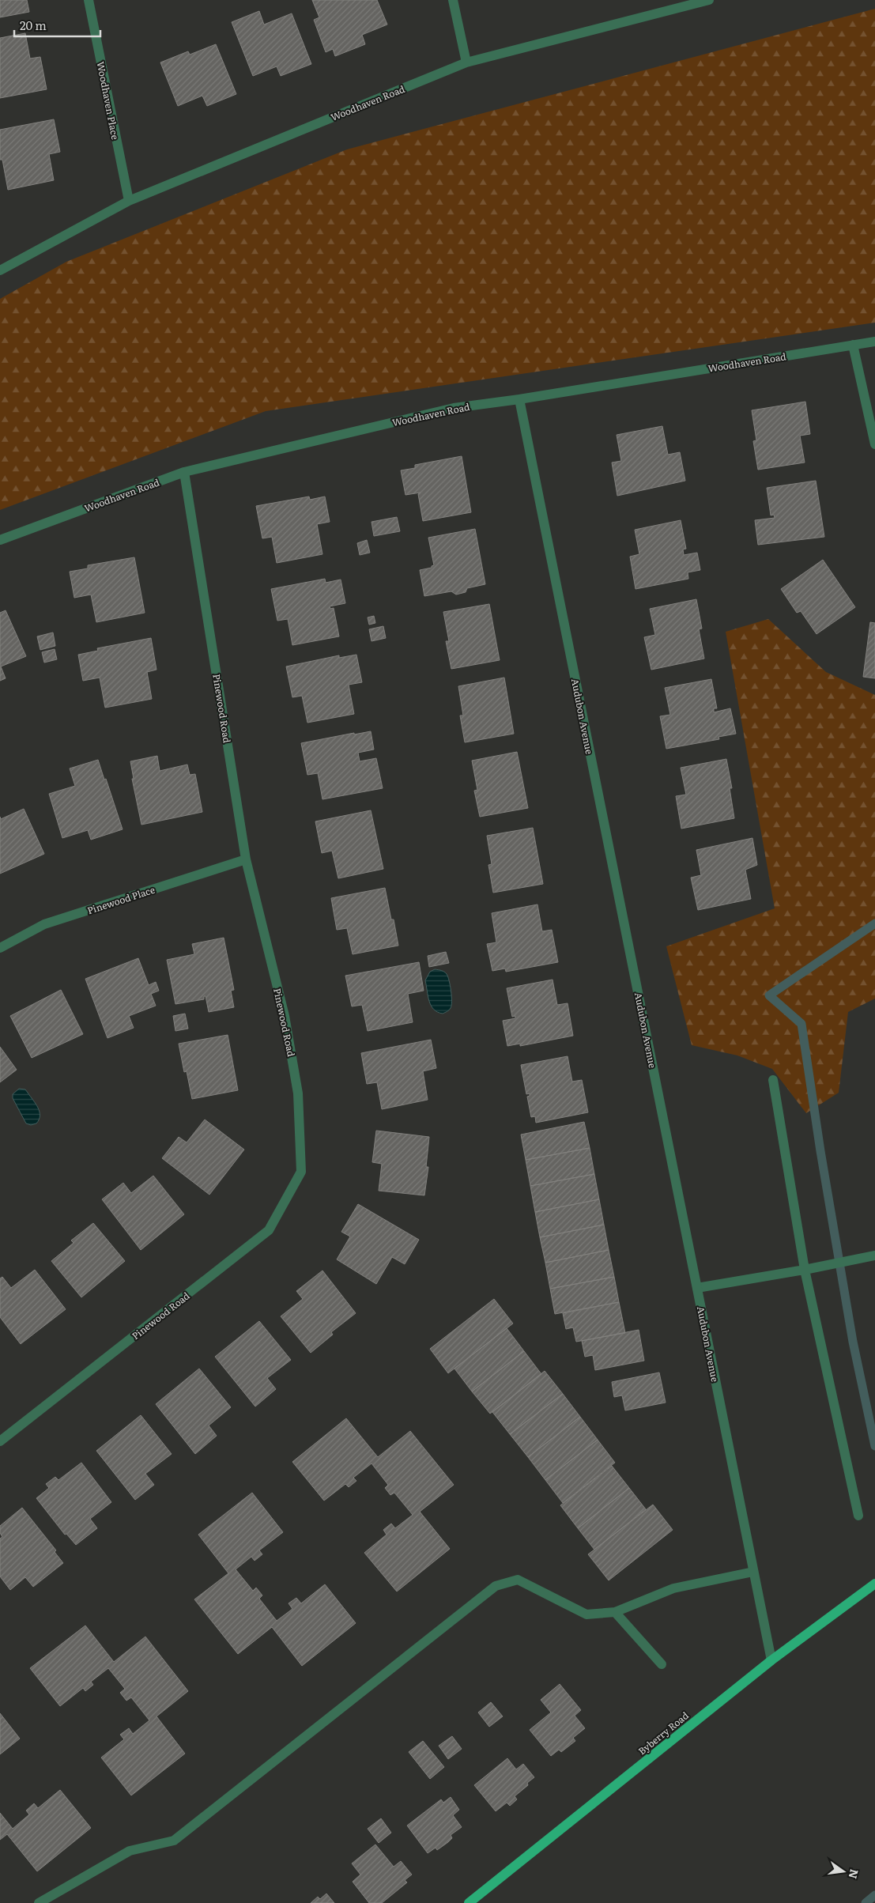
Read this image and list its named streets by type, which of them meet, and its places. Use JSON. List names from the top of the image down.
{
  "streets": {
    "main road": ["Byberry Road"],
    "street": [
      "Woodhaven Place",
      "Woodhaven Road",
      "Pinewood Road",
      "Audubon Avenue",
      "Pinewood Place"
    ]
  },
  "crossings": [
    ["Woodhaven Place", "Woodhaven Road"],
    ["Woodhaven Road", "Pinewood Road"],
    ["Woodhaven Road", "Audubon Avenue"],
    ["Pinewood Road", "Pinewood Place"],
    ["Audubon Avenue", "Byberry Road"]
  ],
  "scale_bar": "20 m",
  "north": "right"
}
